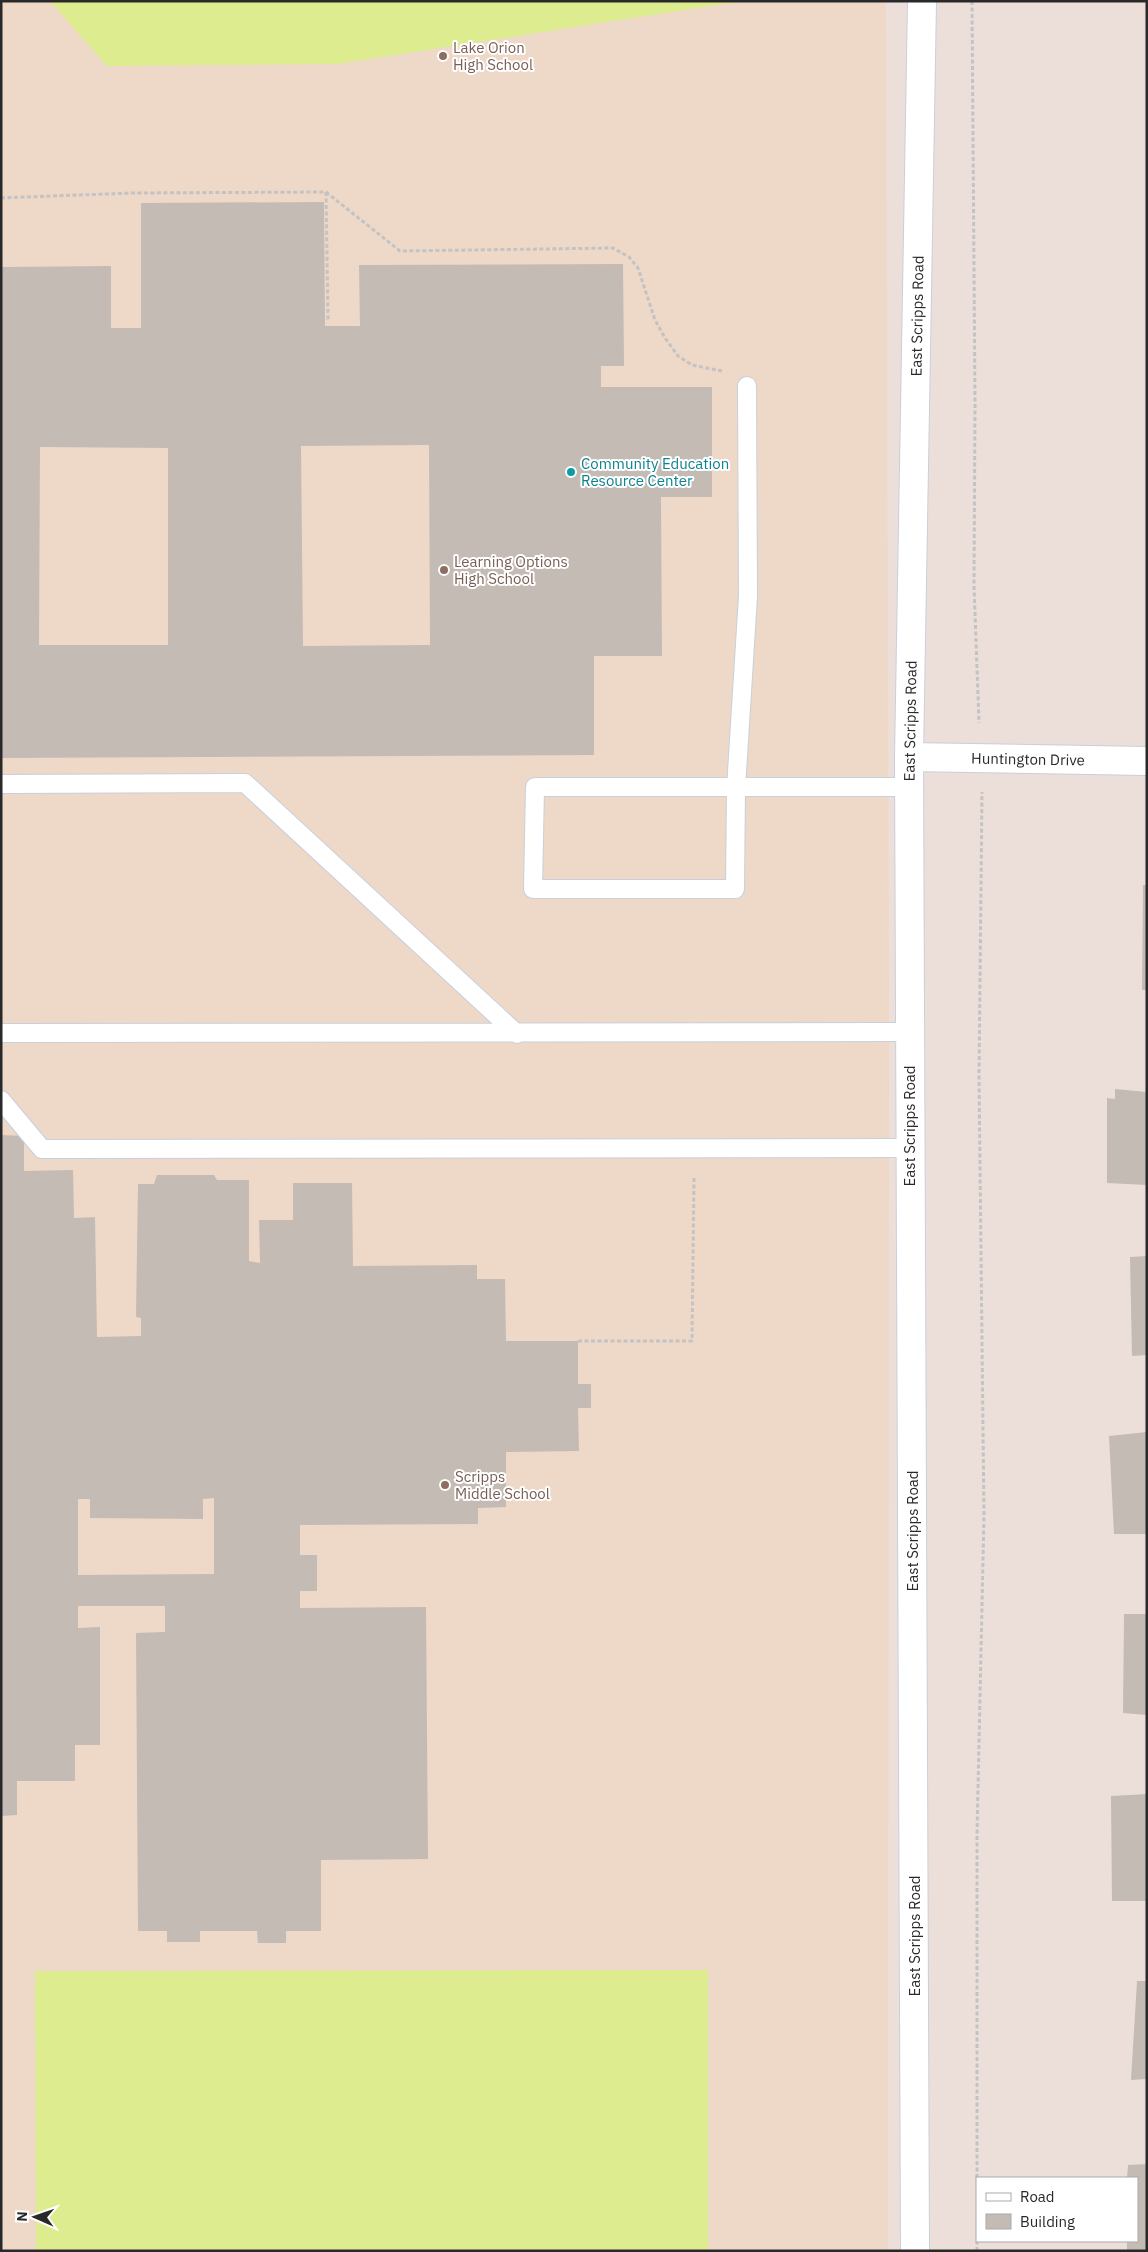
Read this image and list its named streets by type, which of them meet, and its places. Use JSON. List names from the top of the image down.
{
  "streets": {
    "street": ["East Scripps Road", "Huntington Drive"]
  },
  "crossings": [
    ["East Scripps Road", "Huntington Drive"]
  ],
  "places": [
    "Lake Orion High School",
    "Community Education Resource Center",
    "Learning Options High School",
    "Scripps Middle School"
  ],
  "legend": ["Road", "Building"],
  "north": "left"
}
